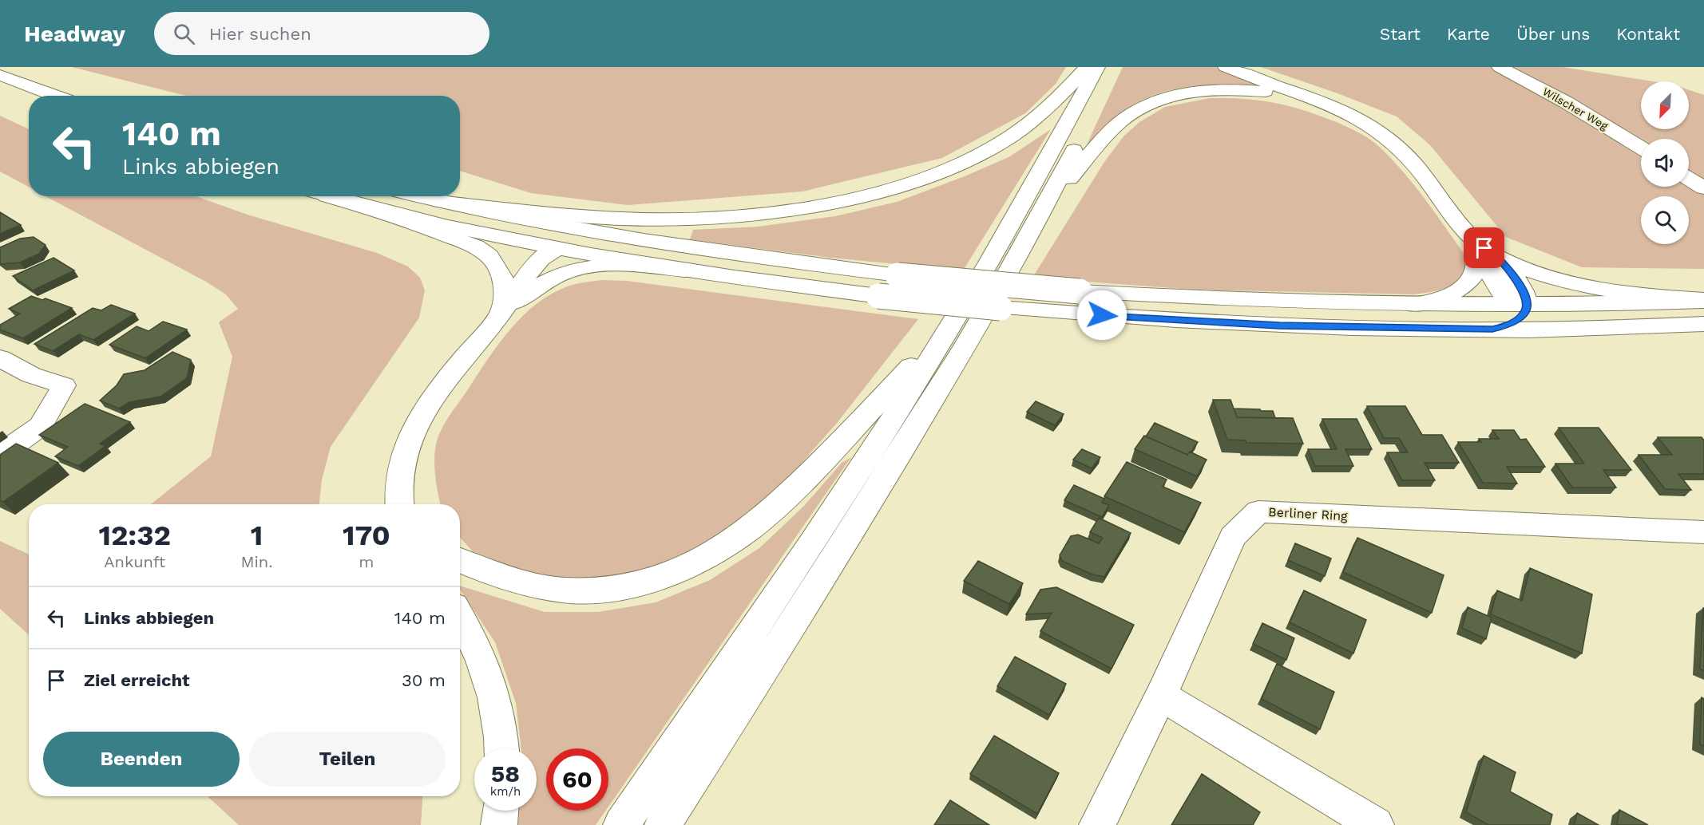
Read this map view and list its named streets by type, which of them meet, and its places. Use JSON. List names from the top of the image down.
{
  "streets": {
    "main road": ["Wilscher Weg", "Berliner Ring"]
  },
  "north": "bottom left",
  "page": {
    "header": "Headway",
    "search": "Hier suchen",
    "nav": [
      "Start",
      "Karte",
      "Über uns",
      "Kontakt"
    ],
    "turn": ["140 m", "Links abbiegen"],
    "eta": [
      "12:32",
      "Ankunft",
      "1",
      "Min.",
      "170",
      "m"
    ],
    "list": [
      {
        "name": "Links abbiegen",
        "value": "140 m"
      },
      {
        "name": "Ziel erreicht",
        "value": "30 m"
      }
    ],
    "buttons": ["Beenden", "Teilen"],
    "speed": "58 km/h",
    "limit": "60"
  }
}
